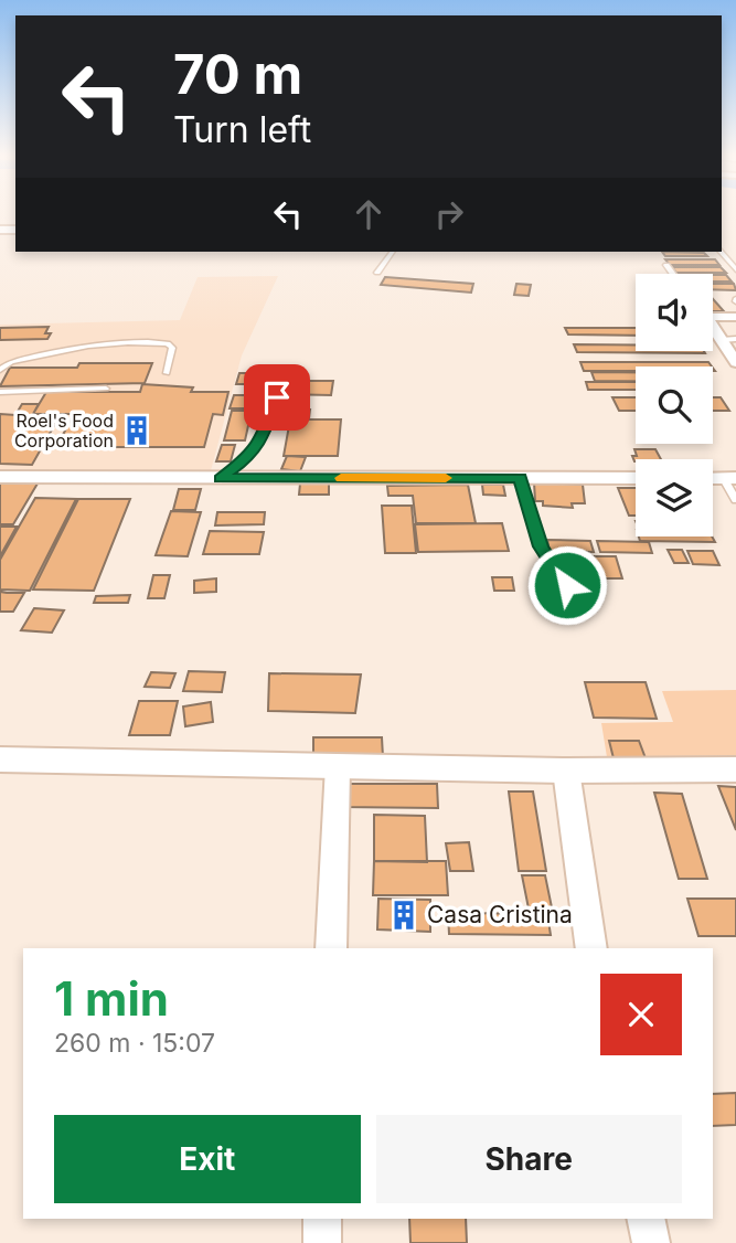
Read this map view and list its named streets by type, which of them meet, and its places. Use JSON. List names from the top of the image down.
{
  "places": {
    "building": ["Roel's Food Corporation", "Casa Cristina"]
  },
  "page": {
    "turn": ["70 m", "Turn left"],
    "heading": ["1 min", "260 m · 15:07"],
    "buttons": ["Exit", "Share"]
  }
}
